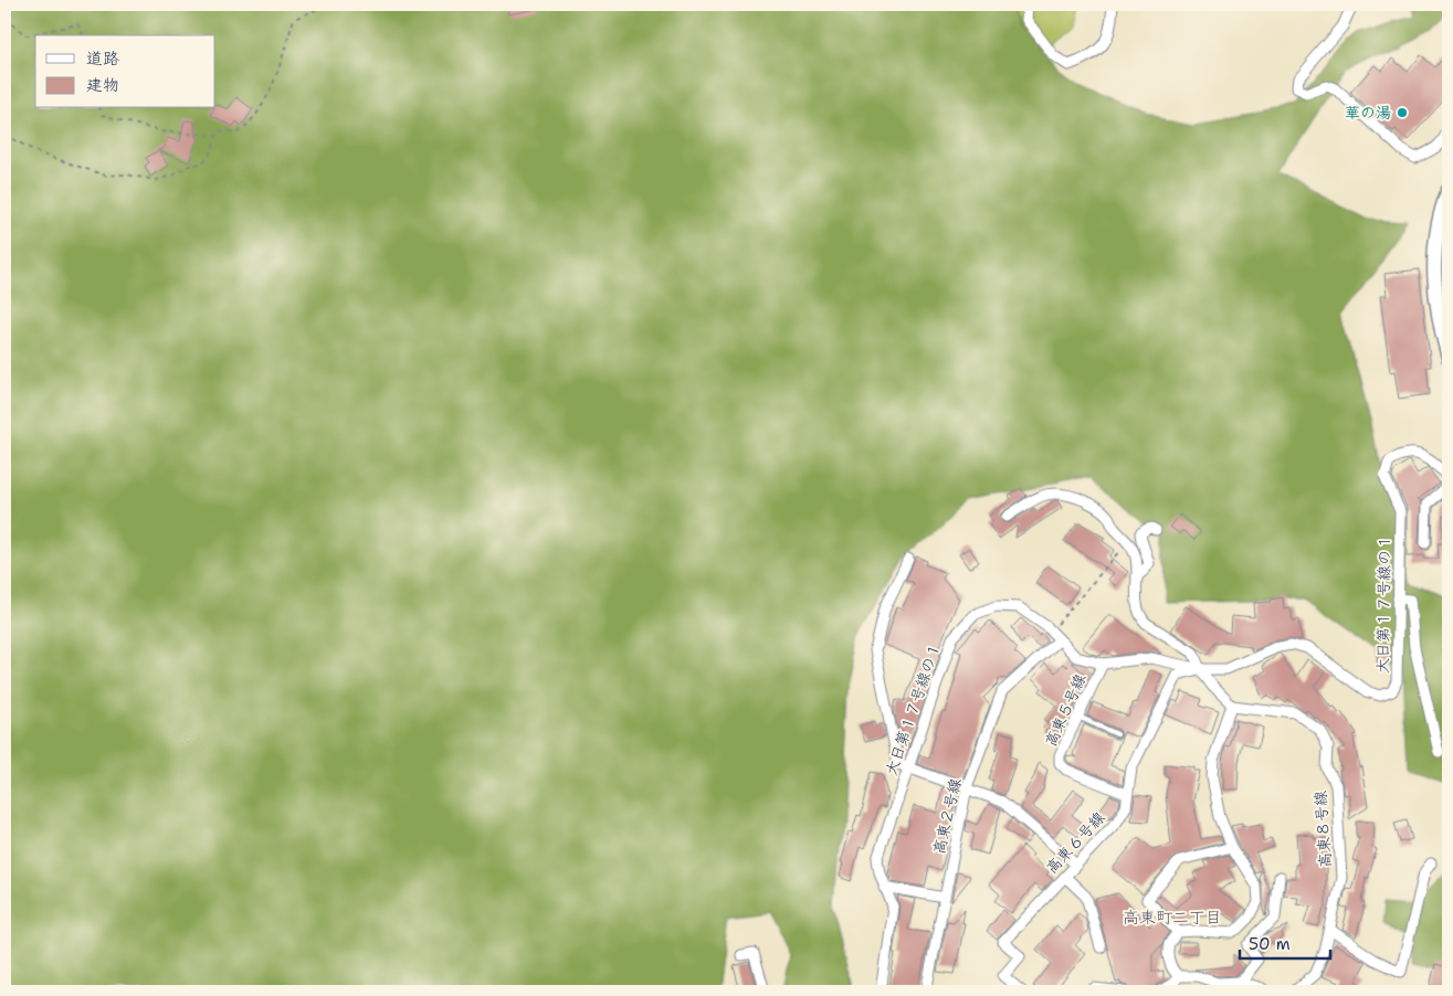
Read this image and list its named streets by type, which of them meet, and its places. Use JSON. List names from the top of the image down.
{
  "streets": {
    "street": [
      "大日第１７号線の１",
      "高東５号線",
      "高東２号線",
      "高東８号線",
      "高東６号線"
    ]
  },
  "crossings": [
    ["大日第１７号線の１", "高東５号線"],
    ["大日第１７号線の１", "高東２号線"],
    ["大日第１７号線の１", "高東６号線"],
    ["高東５号線", "高東６号線"]
  ],
  "districts": ["高東町二丁目"],
  "places": ["華の湯"],
  "legend": ["道路", "建物"],
  "scale_bar": "50 m"
}
